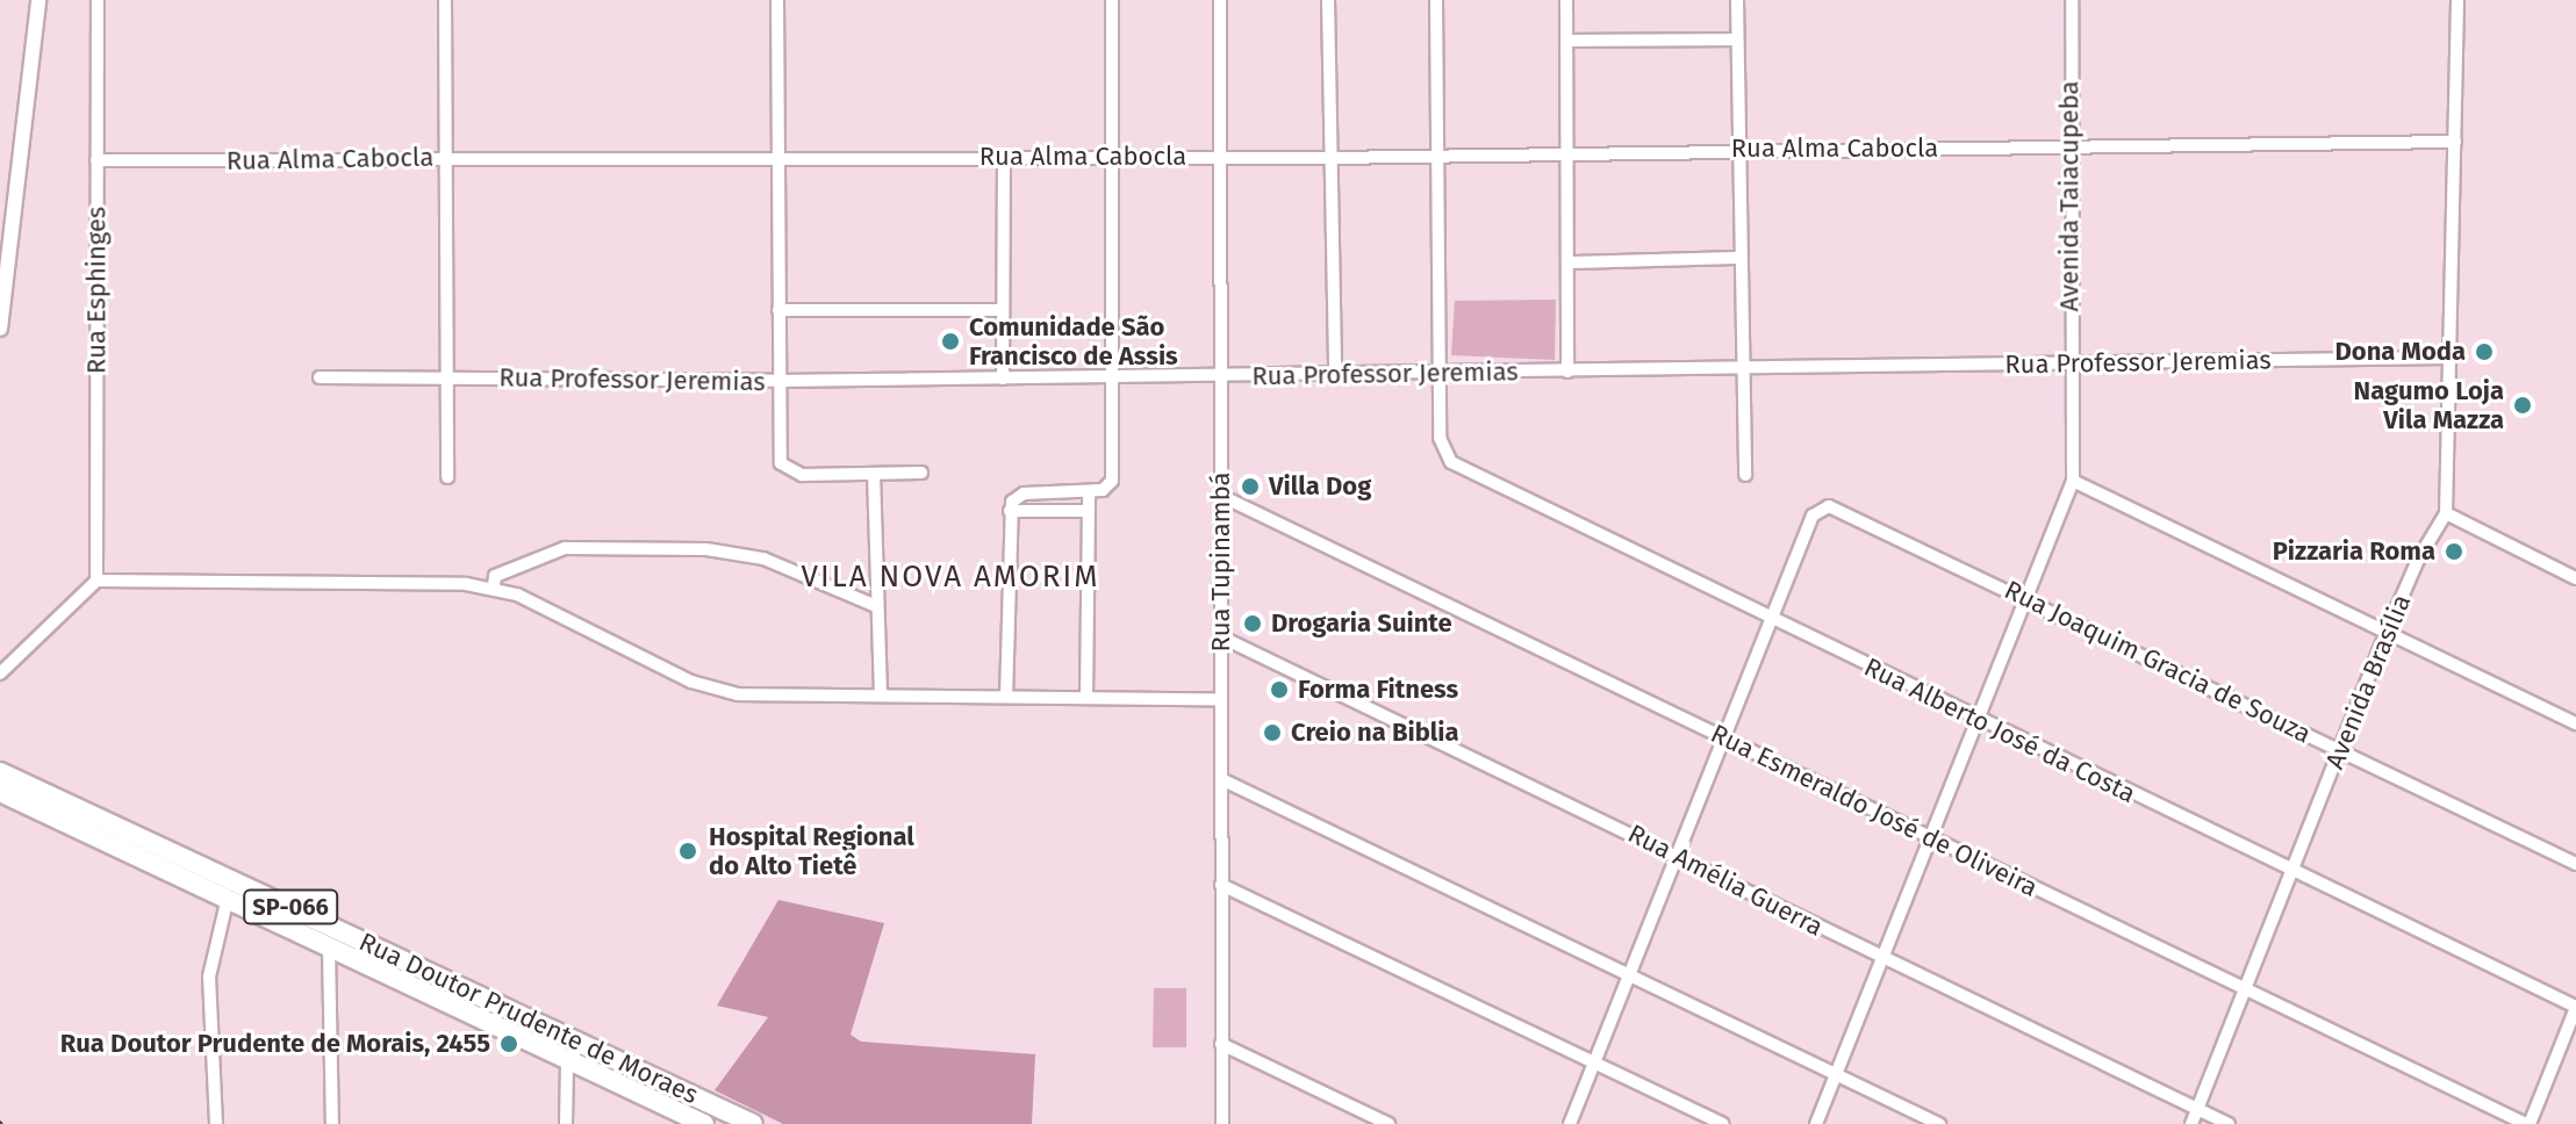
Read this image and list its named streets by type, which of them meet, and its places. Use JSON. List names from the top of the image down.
{
  "streets": {
    "highway": ["SP-066", "Rua Doutor Prudente de Moraes"],
    "street": [
      "Rua Alma Cabocla",
      "Avenida Taiacupeba",
      "Rua Esphinges",
      "Rua Professor Jeremias",
      "Rua Tupinambá",
      "Rua Joaquim Gracia de Souza",
      "Avenida Brasília",
      "Rua Alberto José da Costa",
      "Rua Esmeraldo José de Oliveira",
      "Rua Amélia Guerra"
    ]
  },
  "crossings": [
    ["Rua Alma Cabocla", "Avenida Taiacupeba"],
    ["Rua Alma Cabocla", "Rua Esphinges"],
    ["Rua Alma Cabocla", "Rua Tupinambá"],
    ["Rua Alma Cabocla", "Avenida Brasília"],
    ["Avenida Taiacupeba", "Rua Professor Jeremias"],
    ["Avenida Taiacupeba", "Rua Joaquim Gracia de Souza"],
    ["Avenida Taiacupeba", "Rua Alberto José da Costa"],
    ["Avenida Taiacupeba", "Rua Esmeraldo José de Oliveira"],
    ["Avenida Taiacupeba", "Rua Amélia Guerra"],
    ["Rua Professor Jeremias", "Rua Tupinambá"],
    ["Rua Professor Jeremias", "Avenida Brasília"],
    ["Rua Professor Jeremias", "Rua Alberto José da Costa"],
    ["Rua Tupinambá", "Rua Esmeraldo José de Oliveira"],
    ["Rua Tupinambá", "Rua Amélia Guerra"],
    ["Rua Joaquim Gracia de Souza", "Avenida Brasília"],
    ["Rua Joaquim Gracia de Souza", "Rua Alberto José da Costa"],
    ["Avenida Brasília", "Rua Alberto José da Costa"],
    ["Avenida Brasília", "Rua Esmeraldo José de Oliveira"],
    ["Avenida Brasília", "Rua Amélia Guerra"]
  ],
  "districts": ["VILA NOVA AMORIM"],
  "places": [
    "Comunidade São Francisco de Assis",
    "Dona Moda",
    "Nagumo Loja Vila Mazza",
    "Villa Dog",
    "Pizzaria Roma",
    "Drogaria Suinte",
    "Forma Fitness",
    "Creio na Biblia",
    "Hospital Regional do Alto Tietê",
    "Rua Doutor Prudente de Morais, 2455"
  ]
}
